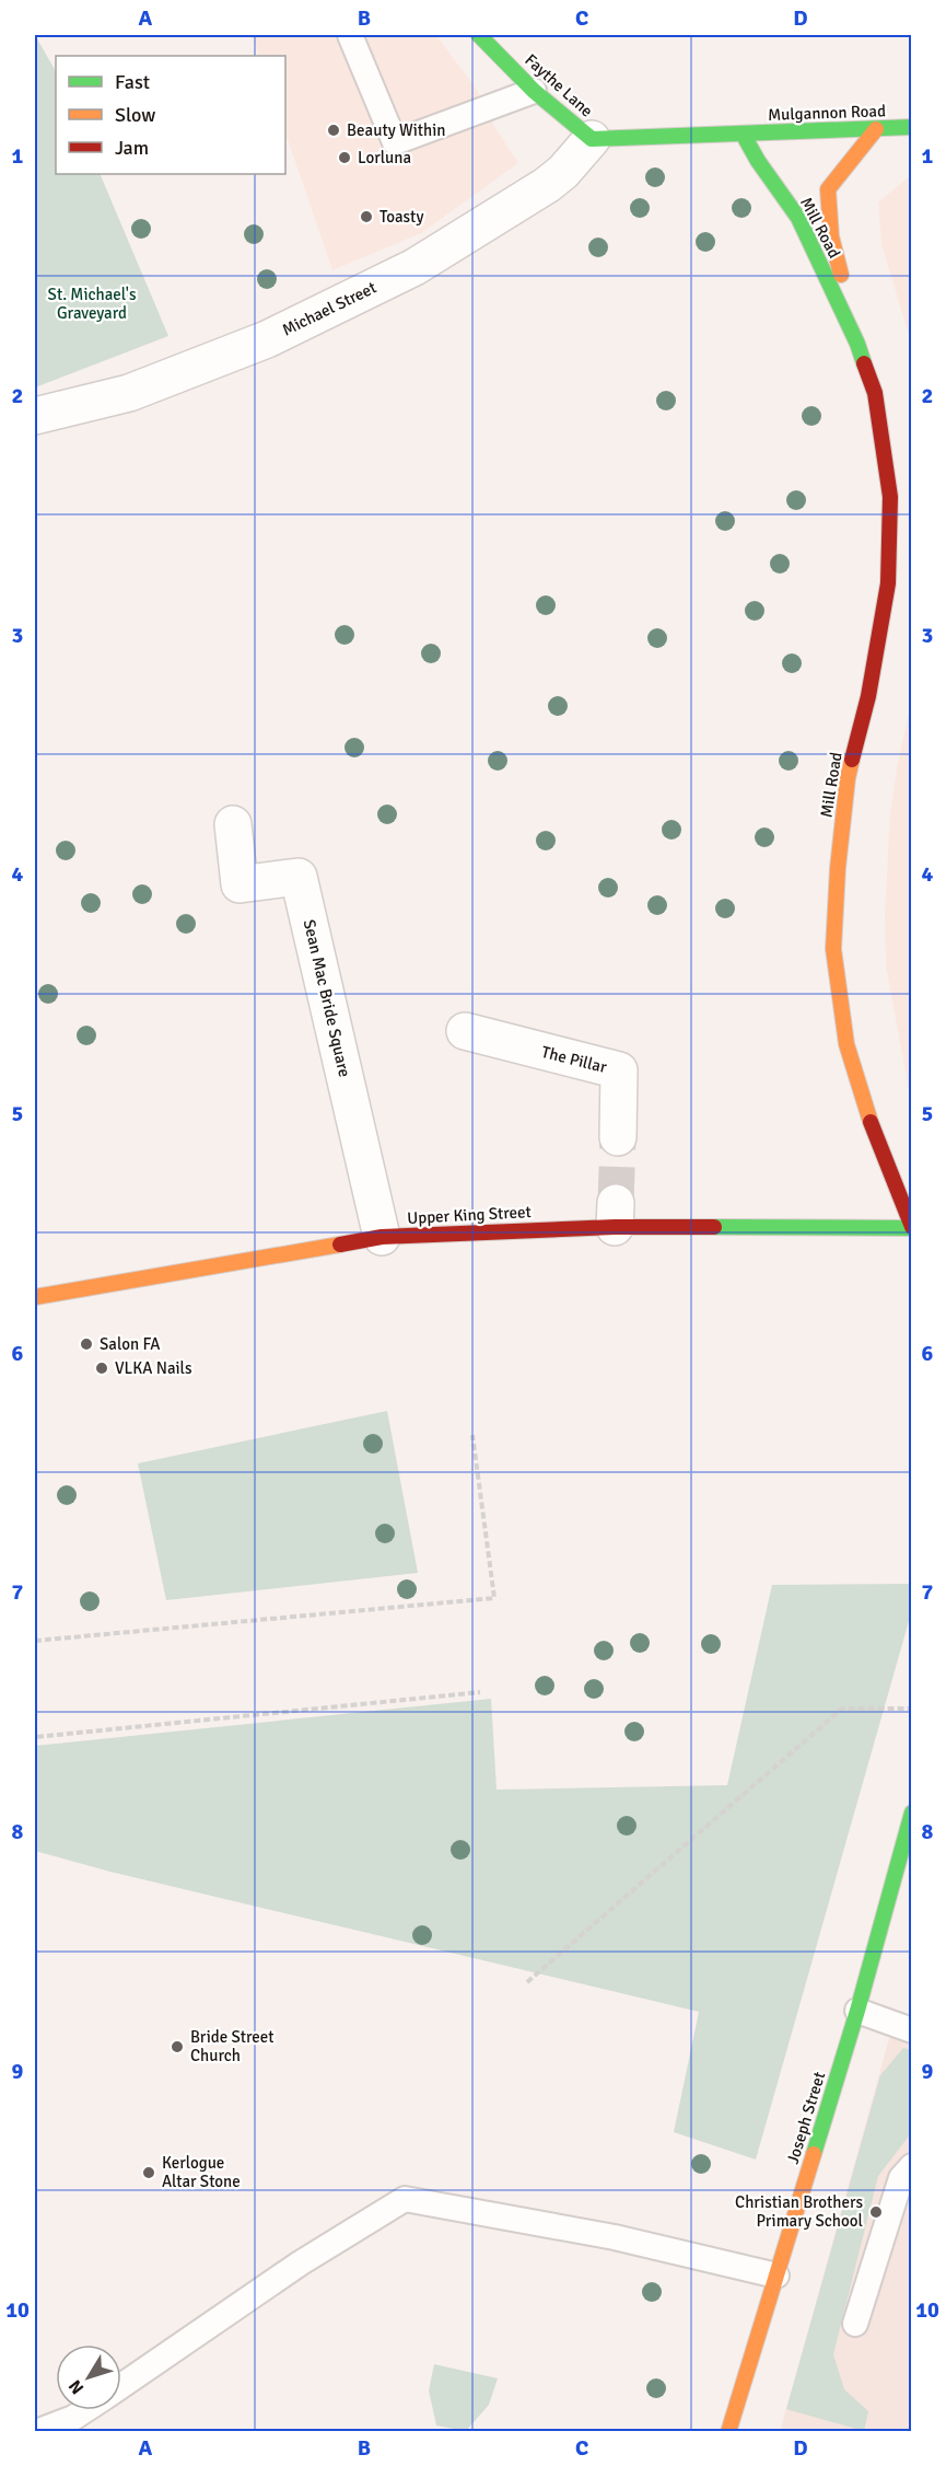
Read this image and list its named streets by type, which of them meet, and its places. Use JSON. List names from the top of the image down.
{
  "streets": {
    "main road": [
      "Faythe Lane",
      "Mulgannon Road",
      "Mill Road",
      "Upper King Street",
      "Joseph Street"
    ],
    "street": ["Michael Street", "Sean Mac Bride Square", "The Pillar"]
  },
  "crossings": [
    ["Faythe Lane", "Mulgannon Road"],
    ["Faythe Lane", "Mill Road"],
    ["Faythe Lane", "Michael Street"],
    ["Mulgannon Road", "Mill Road"],
    ["Mill Road", "Upper King Street"],
    ["Sean Mac Bride Square", "Upper King Street"]
  ],
  "parks": ["St. Michael's Graveyard"],
  "places": [
    "Beauty Within",
    "Lorluna",
    "Toasty",
    "Salon FA",
    "VLKA Nails",
    "Bride Street Church",
    "Kerlogue Altar Stone",
    "Christian Brothers Primary School"
  ],
  "legend": ["Fast", "Slow", "Jam"],
  "north": "bottom left",
  "grid": {
    "columns": [
      "A",
      "B",
      "C",
      "D"
    ],
    "rows": [
      "1",
      "2",
      "3",
      "4",
      "5",
      "6",
      "7",
      "8",
      "9",
      "10"
    ]
  }
}
